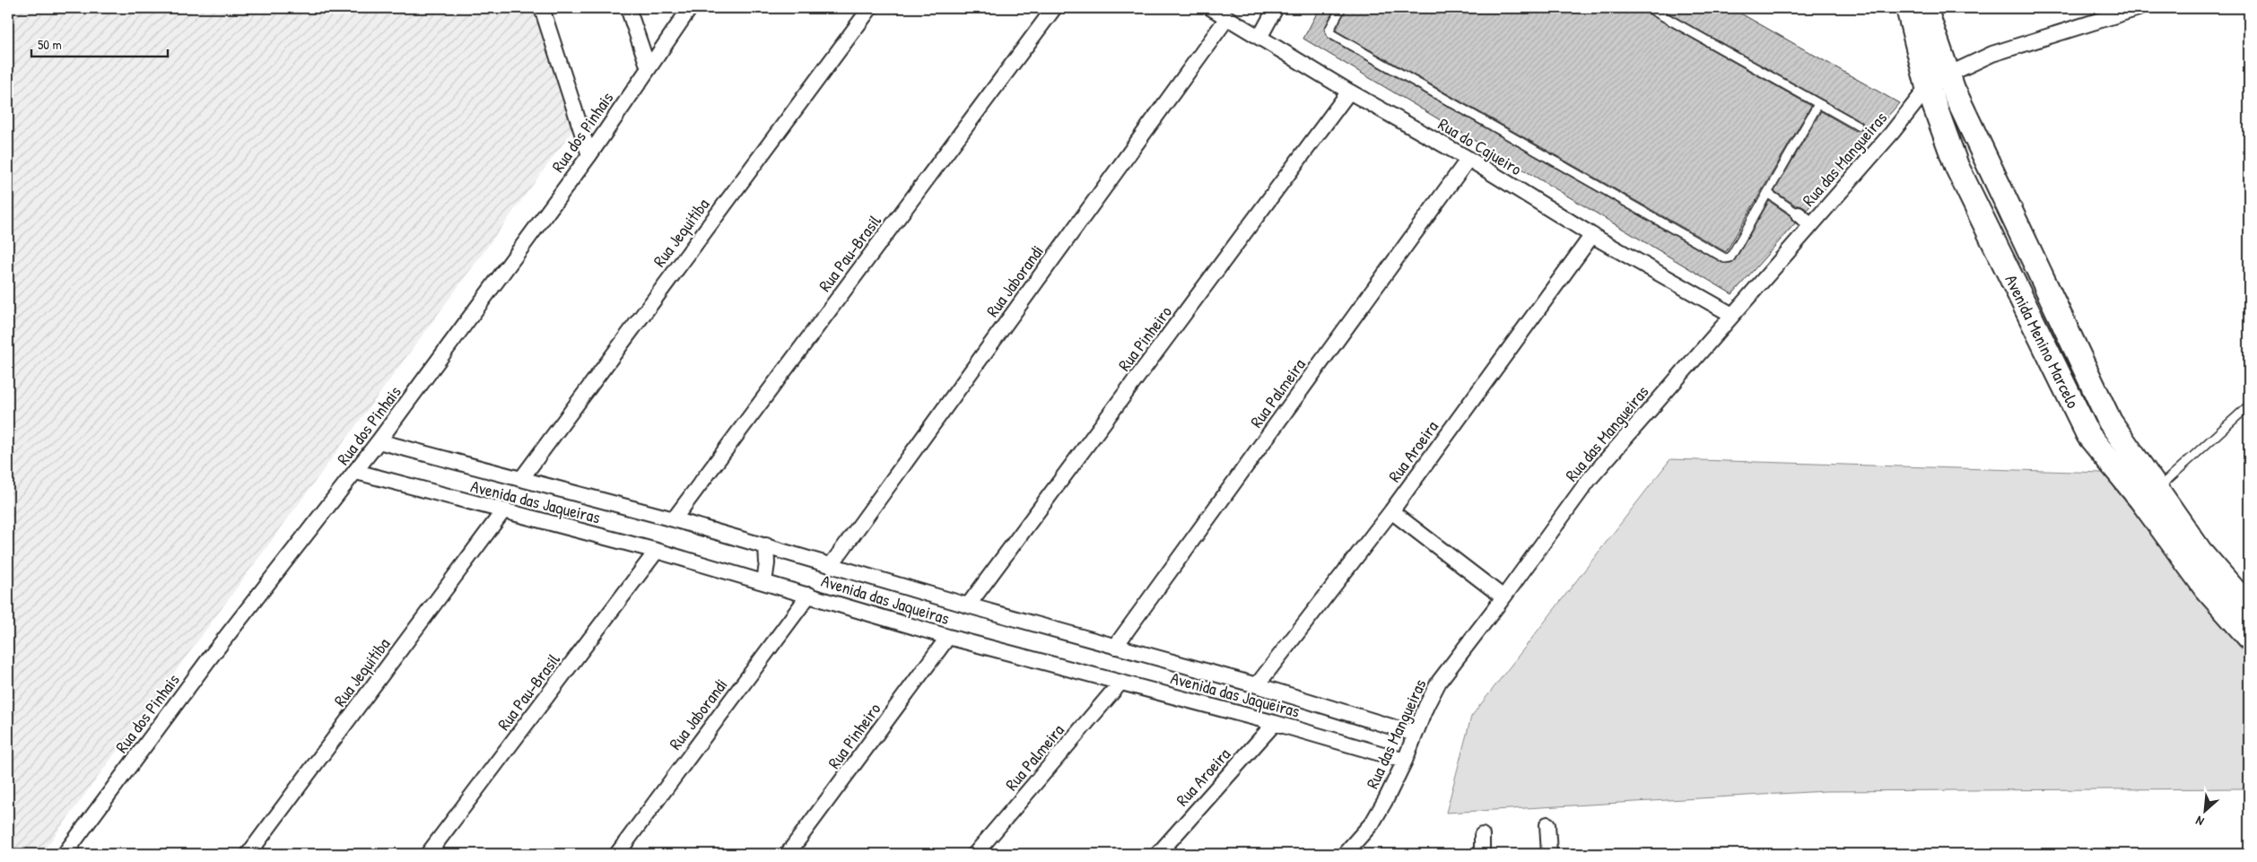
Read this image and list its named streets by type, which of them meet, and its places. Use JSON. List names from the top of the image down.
{
  "streets": {
    "main road": ["Avenida Menino Marcelo"],
    "street": [
      "Rua dos Pinhais",
      "Rua do Cajueiro",
      "Rua das Mangueiras",
      "Rua Jequitiba",
      "Rua Pau-Brasil",
      "Rua Jaborandi",
      "Rua Pinheiro",
      "Rua Palmeira",
      "Rua Aroeira",
      "Avenida das Jaqueiras"
    ]
  },
  "crossings": [
    ["Rua dos Pinhais", "Avenida das Jaqueiras"],
    ["Rua do Cajueiro", "Rua das Mangueiras"],
    ["Rua do Cajueiro", "Rua Jaborandi"],
    ["Rua do Cajueiro", "Rua Pinheiro"],
    ["Rua do Cajueiro", "Rua Palmeira"],
    ["Rua do Cajueiro", "Rua Aroeira"],
    ["Rua das Mangueiras", "Avenida Menino Marcelo"],
    ["Rua das Mangueiras", "Avenida das Jaqueiras"],
    ["Rua Jequitiba", "Avenida das Jaqueiras"],
    ["Rua Pau-Brasil", "Avenida das Jaqueiras"],
    ["Rua Jaborandi", "Avenida das Jaqueiras"],
    ["Rua Pinheiro", "Avenida das Jaqueiras"],
    ["Rua Palmeira", "Avenida das Jaqueiras"],
    ["Rua Aroeira", "Avenida das Jaqueiras"]
  ],
  "scale_bar": "50 m",
  "north": "bottom left"
}
